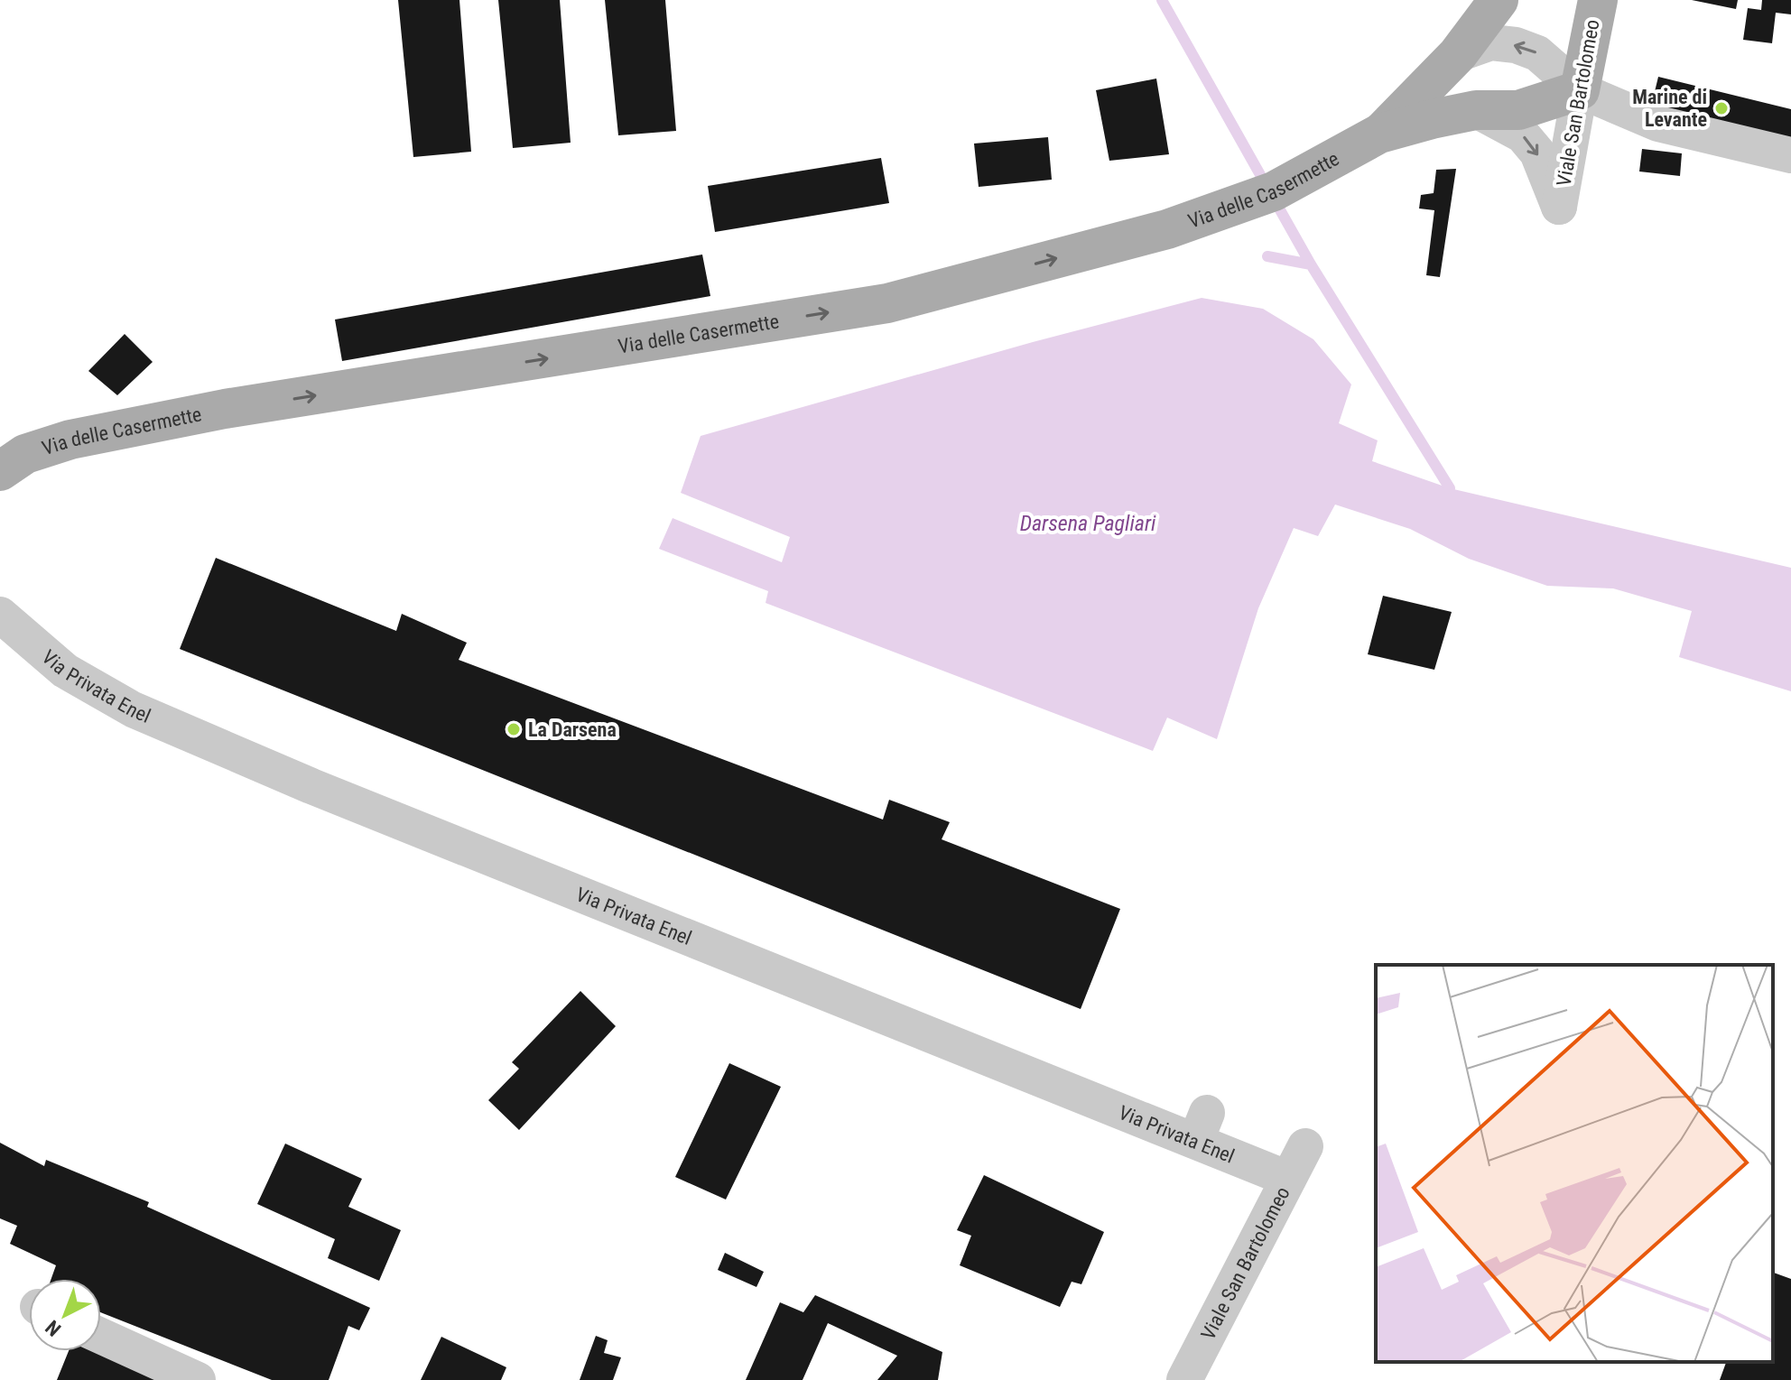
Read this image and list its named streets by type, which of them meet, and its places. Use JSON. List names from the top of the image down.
{
  "streets": {
    "main road": ["Viale San Bartolomeo", "Via delle Casermette"],
    "street": ["Via Privata Enel"]
  },
  "crossings": [
    ["Viale San Bartolomeo", "Via Privata Enel"]
  ],
  "one_way": ["Via delle Casermette"],
  "water": ["Darsena Pagliari"],
  "places": ["Marine di Levante", "La Darsena"],
  "north": "bottom left"
}
